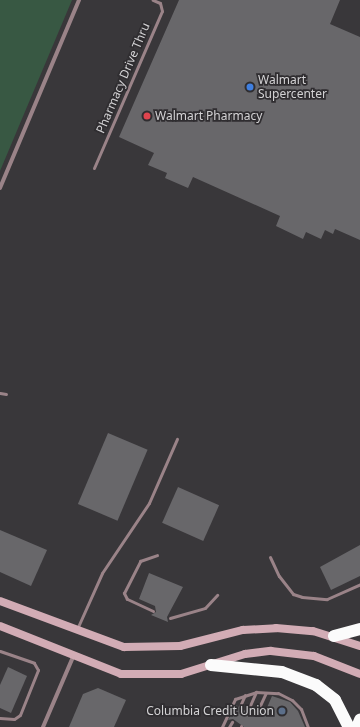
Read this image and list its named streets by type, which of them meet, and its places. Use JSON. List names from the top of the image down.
{
  "streets": {
    "lane": ["Pharmacy Drive Thru"]
  },
  "places": ["Walmart Supercenter", "Walmart Pharmacy", "Columbia Credit Union"]
}
